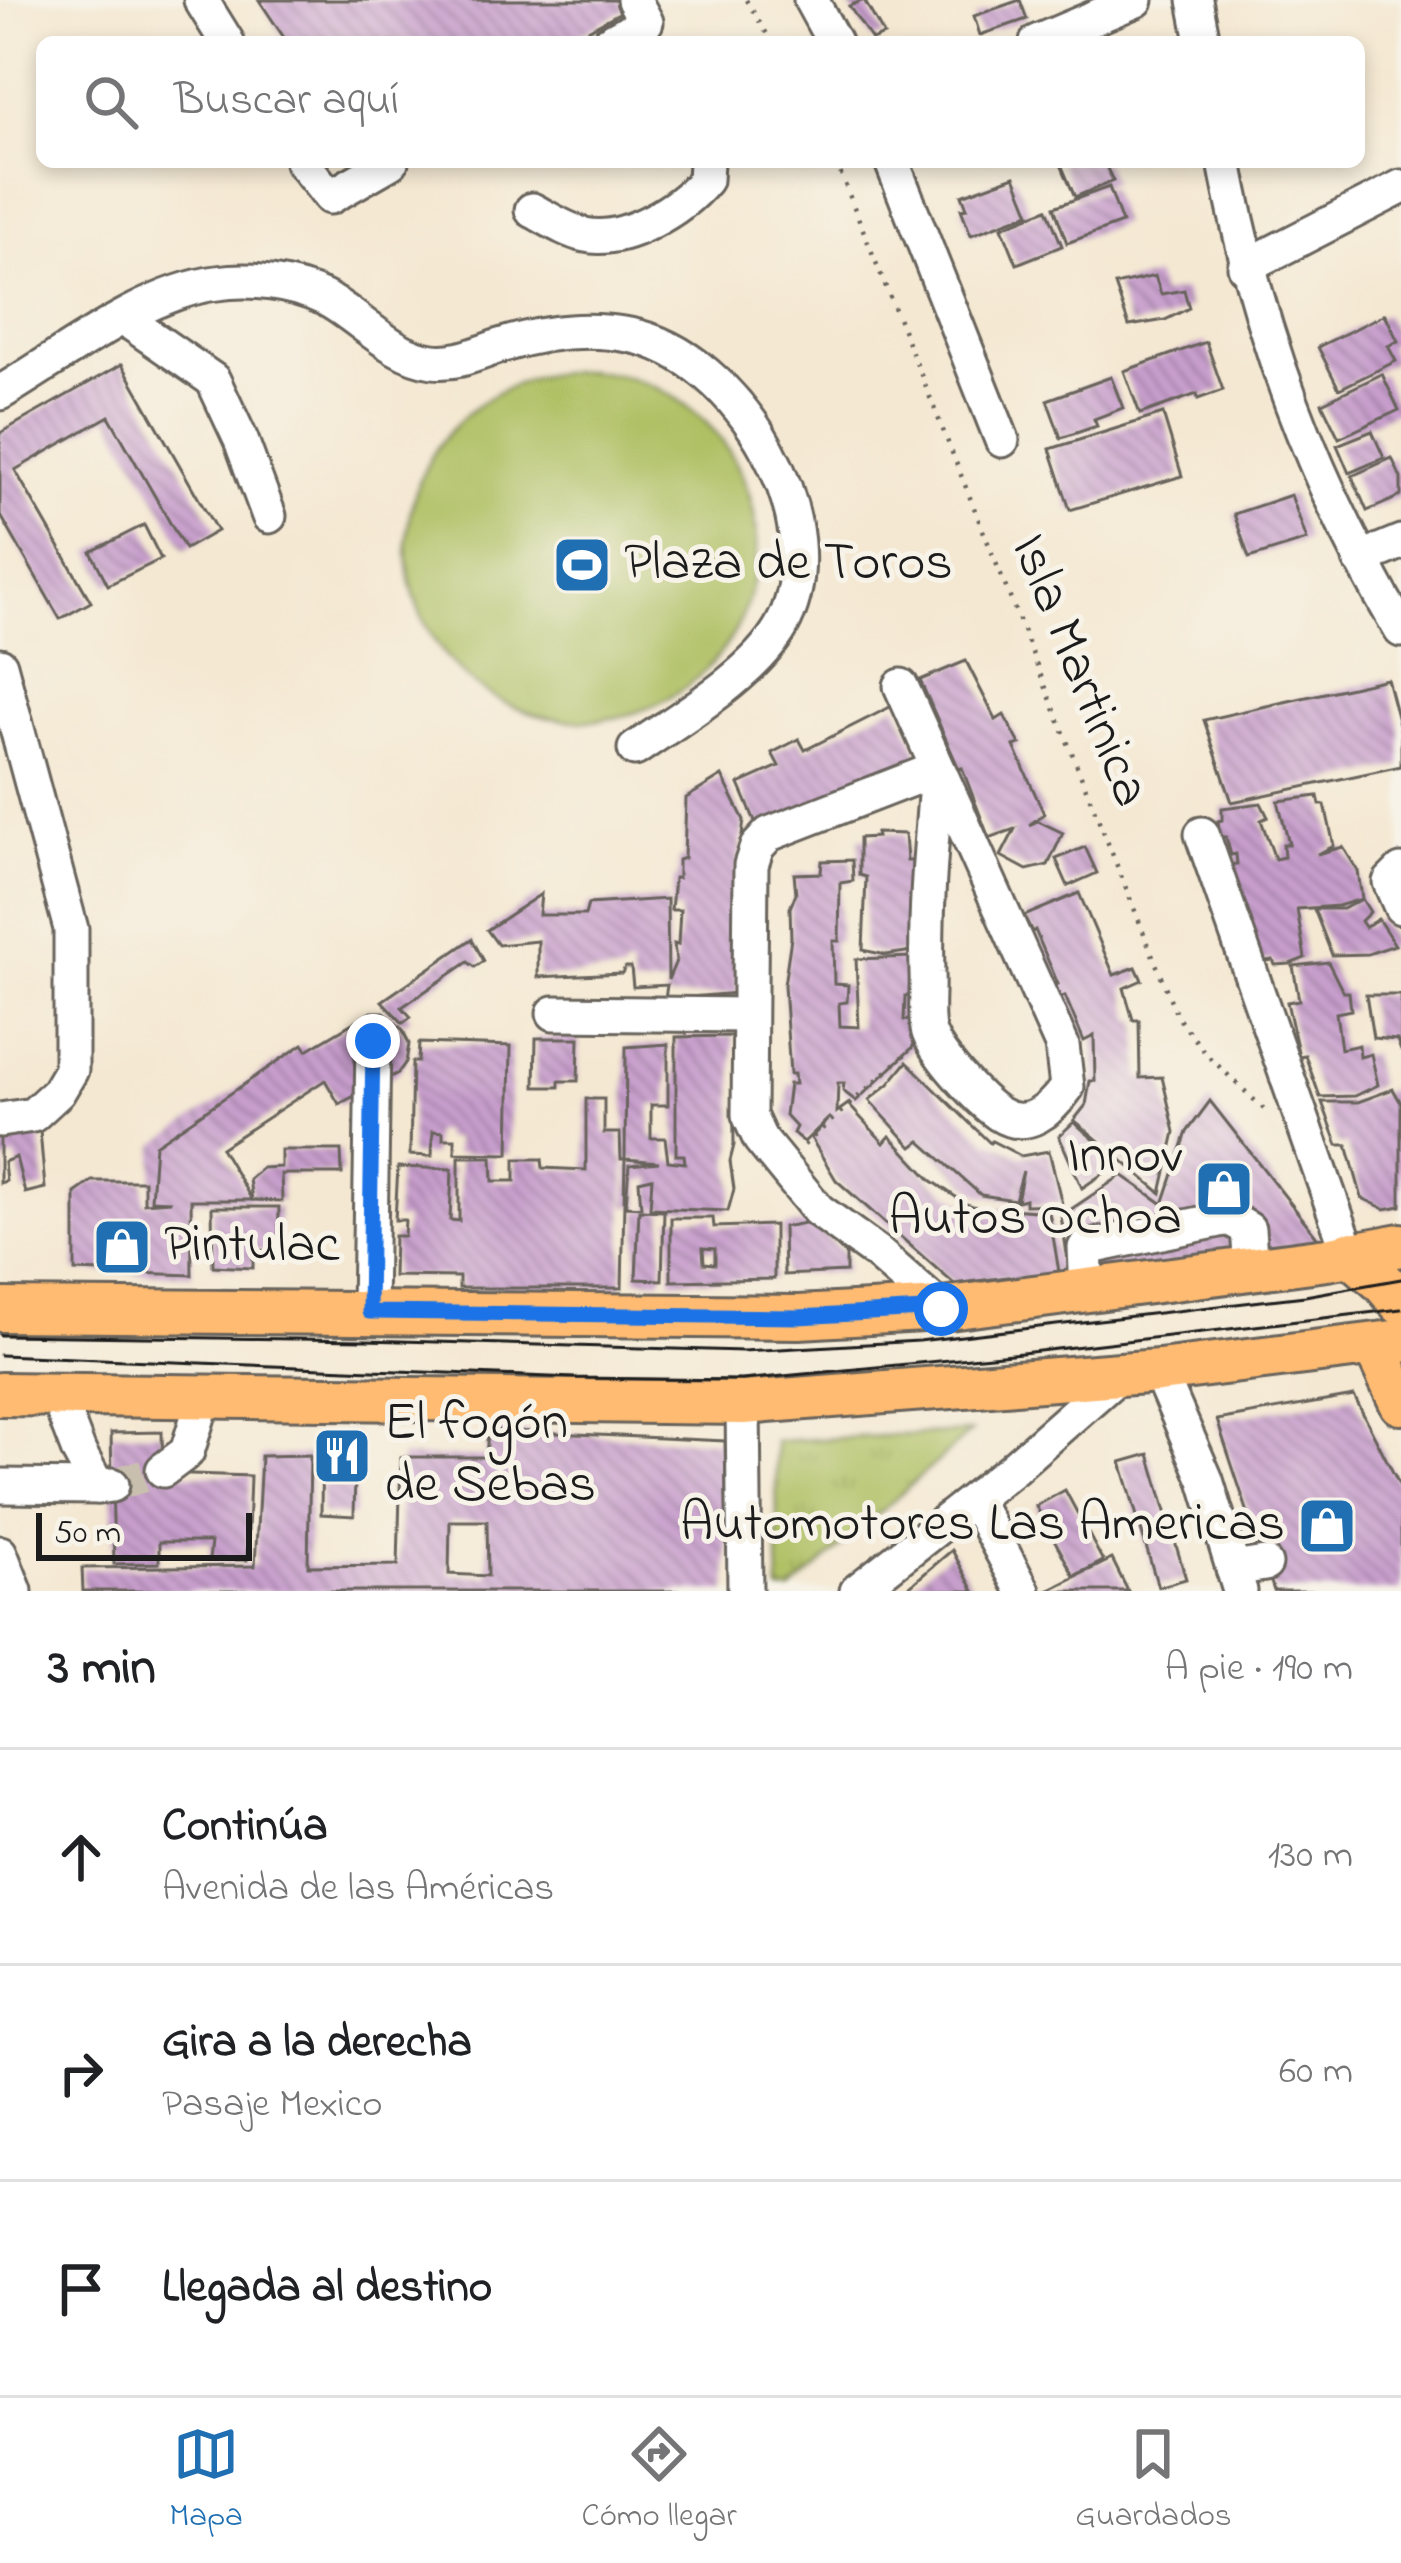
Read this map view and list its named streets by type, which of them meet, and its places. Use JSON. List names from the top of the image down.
{
  "streets": {
    "path": ["Isla Martinica"]
  },
  "places": {
    "sports": ["Plaza de Toros"],
    "shop": ["Innov Autos Ochoa", "Pintulac", "Automotores Las Americas"],
    "restaurant": ["El fogón de Sebas"]
  },
  "scale_bar": "50 m",
  "page": {
    "search": "Buscar aquí",
    "scale": "50 m",
    "heading": ["3 min", "A pie · 190 m"],
    "list": [
      ["Continúa", "Avenida de las Américas", "130 m"],
      ["Gira a la derecha", "Pasaje Mexico", "60 m"],
      "Llegada al destino"
    ],
    "nav": ["Mapa", "Cómo llegar", "Guardados"]
  }
}
